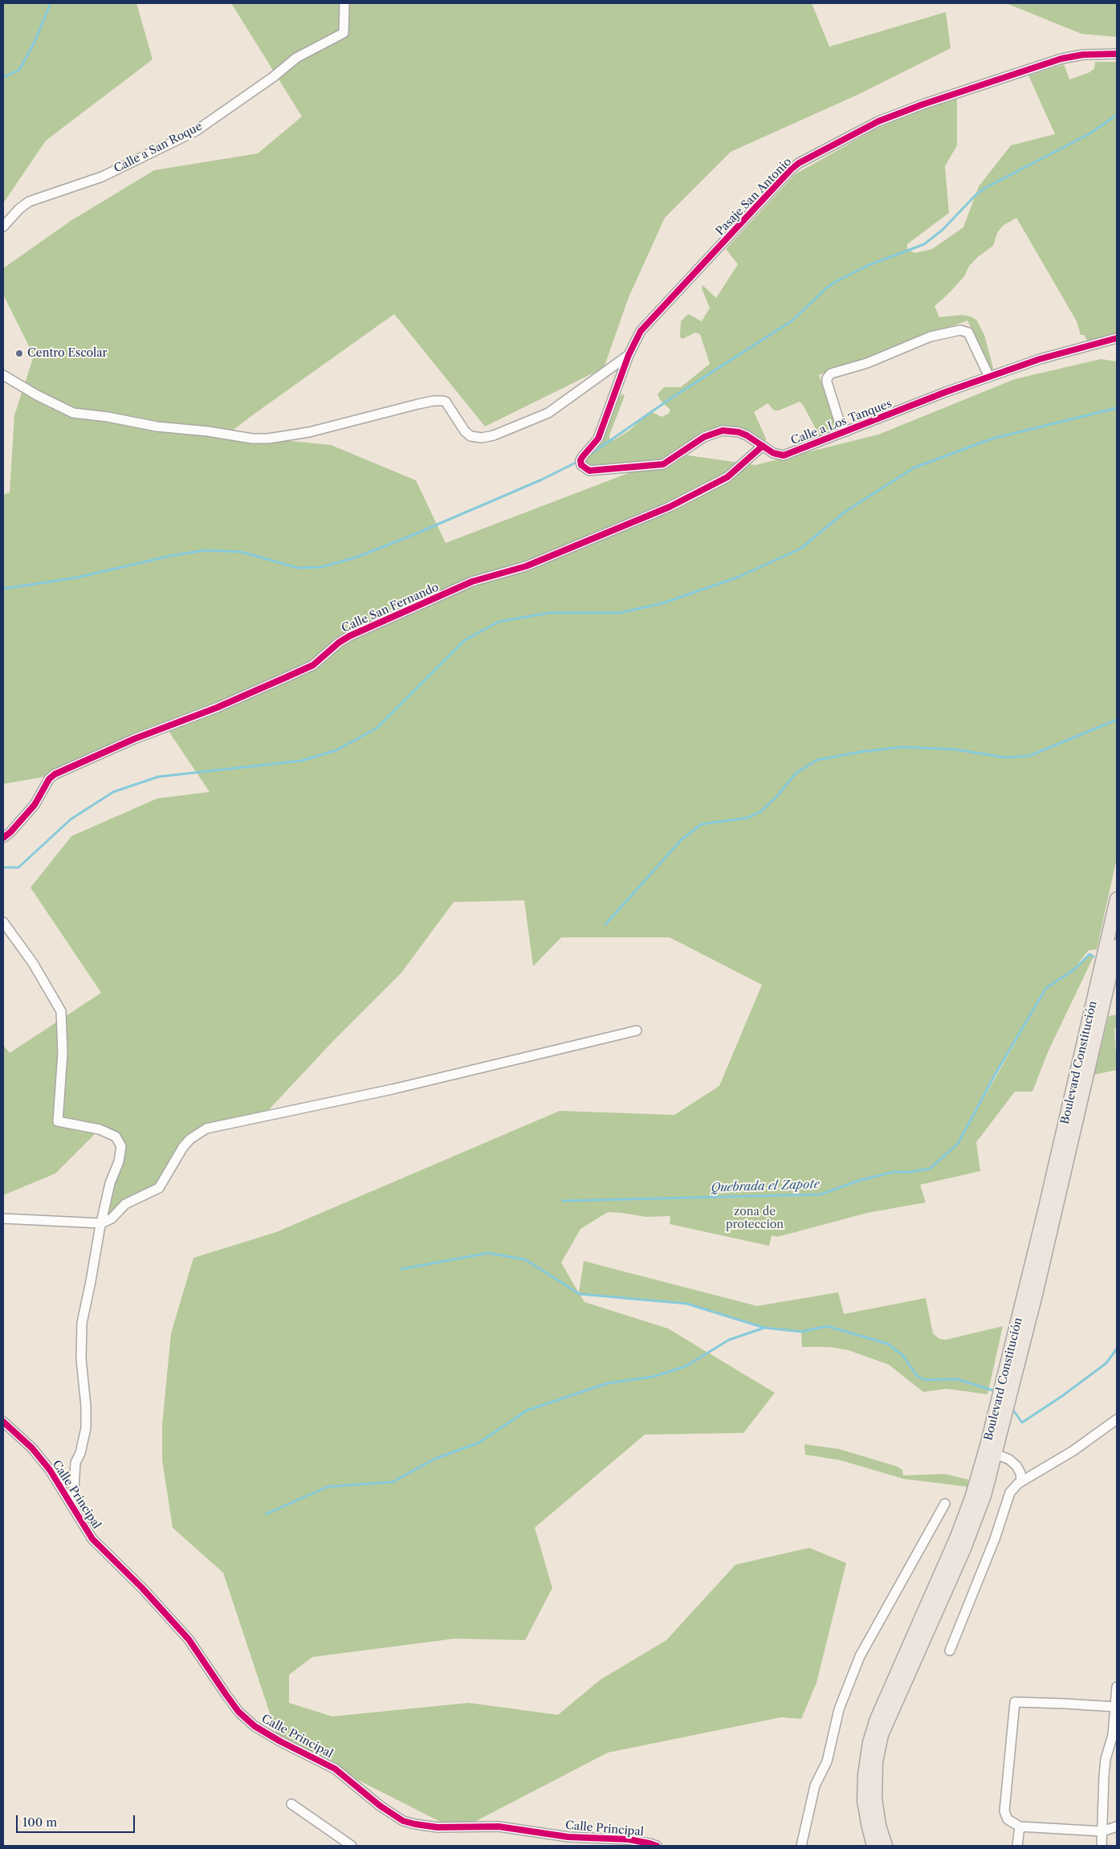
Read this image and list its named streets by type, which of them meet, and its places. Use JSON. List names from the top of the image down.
{
  "streets": {
    "highway": ["Boulevard Constitución"],
    "street": [
      "Calle a San Roque",
      "Pasaje San Antonio",
      "Calle a Los Tanques",
      "Calle San Fernando",
      "Calle Principal"
    ]
  },
  "crossings": [
    ["Pasaje San Antonio", "Calle a Los Tanques"],
    ["Calle a Los Tanques", "Calle San Fernando"]
  ],
  "water": ["Quebrada el Zapote"],
  "parks": ["zona de proteccion"],
  "places": ["Centro Escolar"],
  "scale_bar": "100 m"
}
